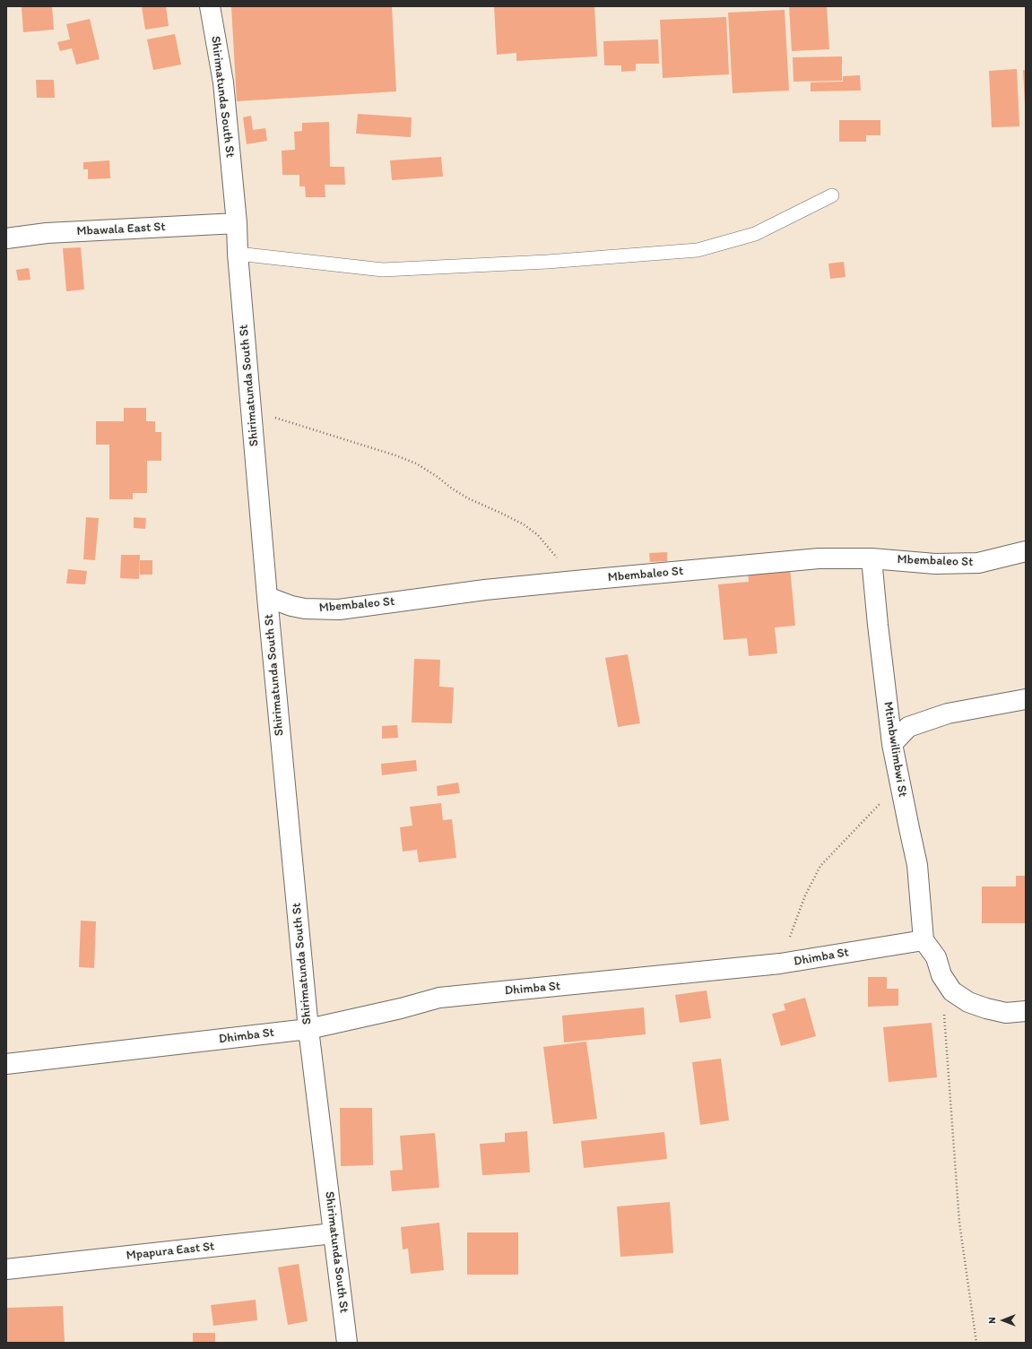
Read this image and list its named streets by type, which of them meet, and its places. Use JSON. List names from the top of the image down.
{
  "streets": {
    "street": [
      "Shirimatunda South St",
      "Mbawala East St",
      "Mbembaleo St",
      "Mtimbwilimbwi St",
      "Dhimba St",
      "Mpapura East St"
    ]
  },
  "crossings": [
    ["Shirimatunda South St", "Mbawala East St"],
    ["Shirimatunda South St", "Mbembaleo St"],
    ["Shirimatunda South St", "Dhimba St"],
    ["Shirimatunda South St", "Mpapura East St"],
    ["Mbembaleo St", "Mtimbwilimbwi St"],
    ["Mtimbwilimbwi St", "Dhimba St"]
  ],
  "north": "left"
}
